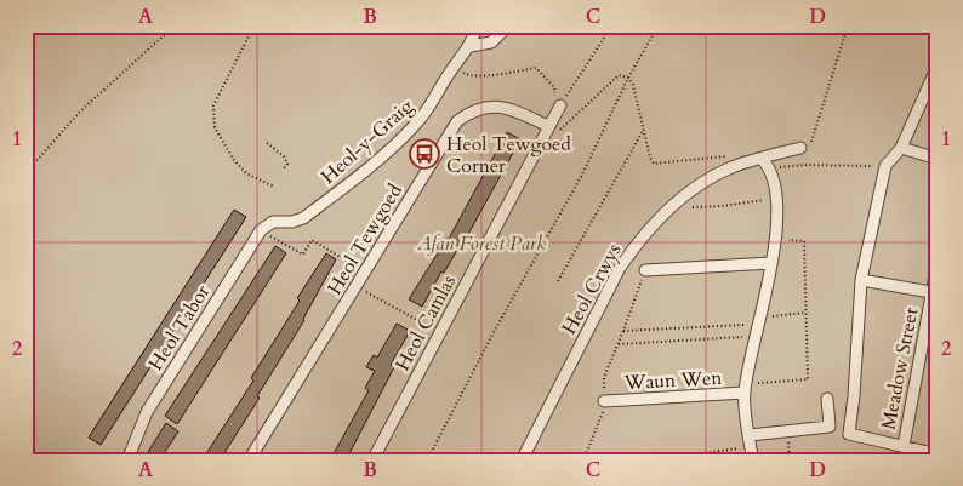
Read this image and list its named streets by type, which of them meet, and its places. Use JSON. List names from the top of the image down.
{
  "streets": {
    "street": [
      "Heol-y-Graig",
      "Heol Tewgoed",
      "Heol Crwys",
      "Heol Camlas",
      "Heol Tabor",
      "Meadow Street",
      "Waun Wen"
    ]
  },
  "crossings": [
    ["Heol-y-Graig", "Heol Tabor"],
    ["Heol Tewgoed", "Heol Camlas"]
  ],
  "parks": ["Afan Forest Park"],
  "places": {
    "bus stop": ["Heol Tewgoed Corner"]
  },
  "grid": {
    "columns": [
      "A",
      "B",
      "C",
      "D"
    ],
    "rows": ["1", "2"]
  }
}
